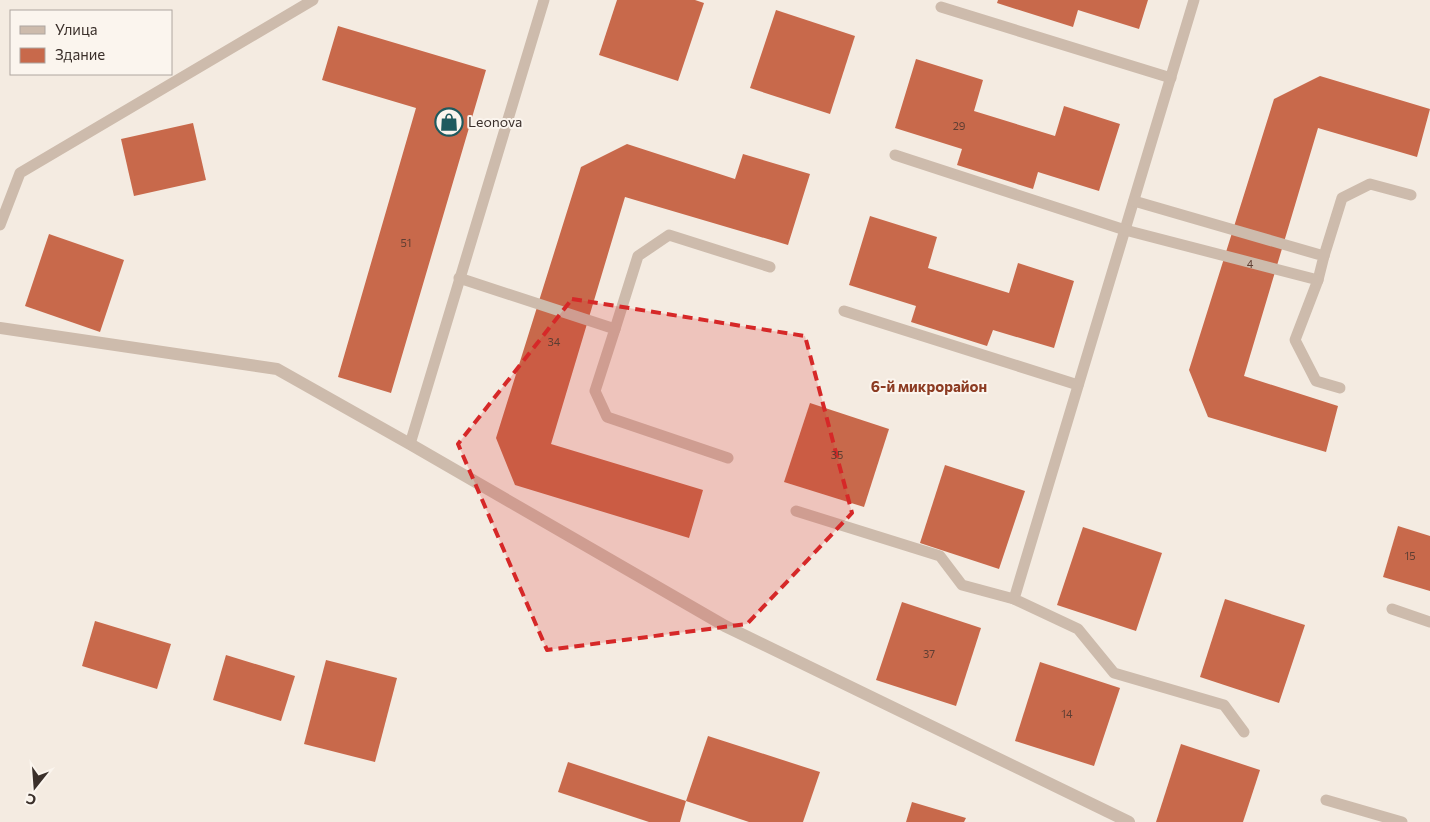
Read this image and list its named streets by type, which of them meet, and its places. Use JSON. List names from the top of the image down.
{
  "districts": ["6-й микрорайон"],
  "places": {
    "shop": ["Leonova"]
  },
  "house_numbers": [
    "29",
    "51",
    "4",
    "34",
    "35",
    "15",
    "37",
    "14"
  ],
  "legend": ["Улица", "Здание"],
  "north": "bottom"
}
